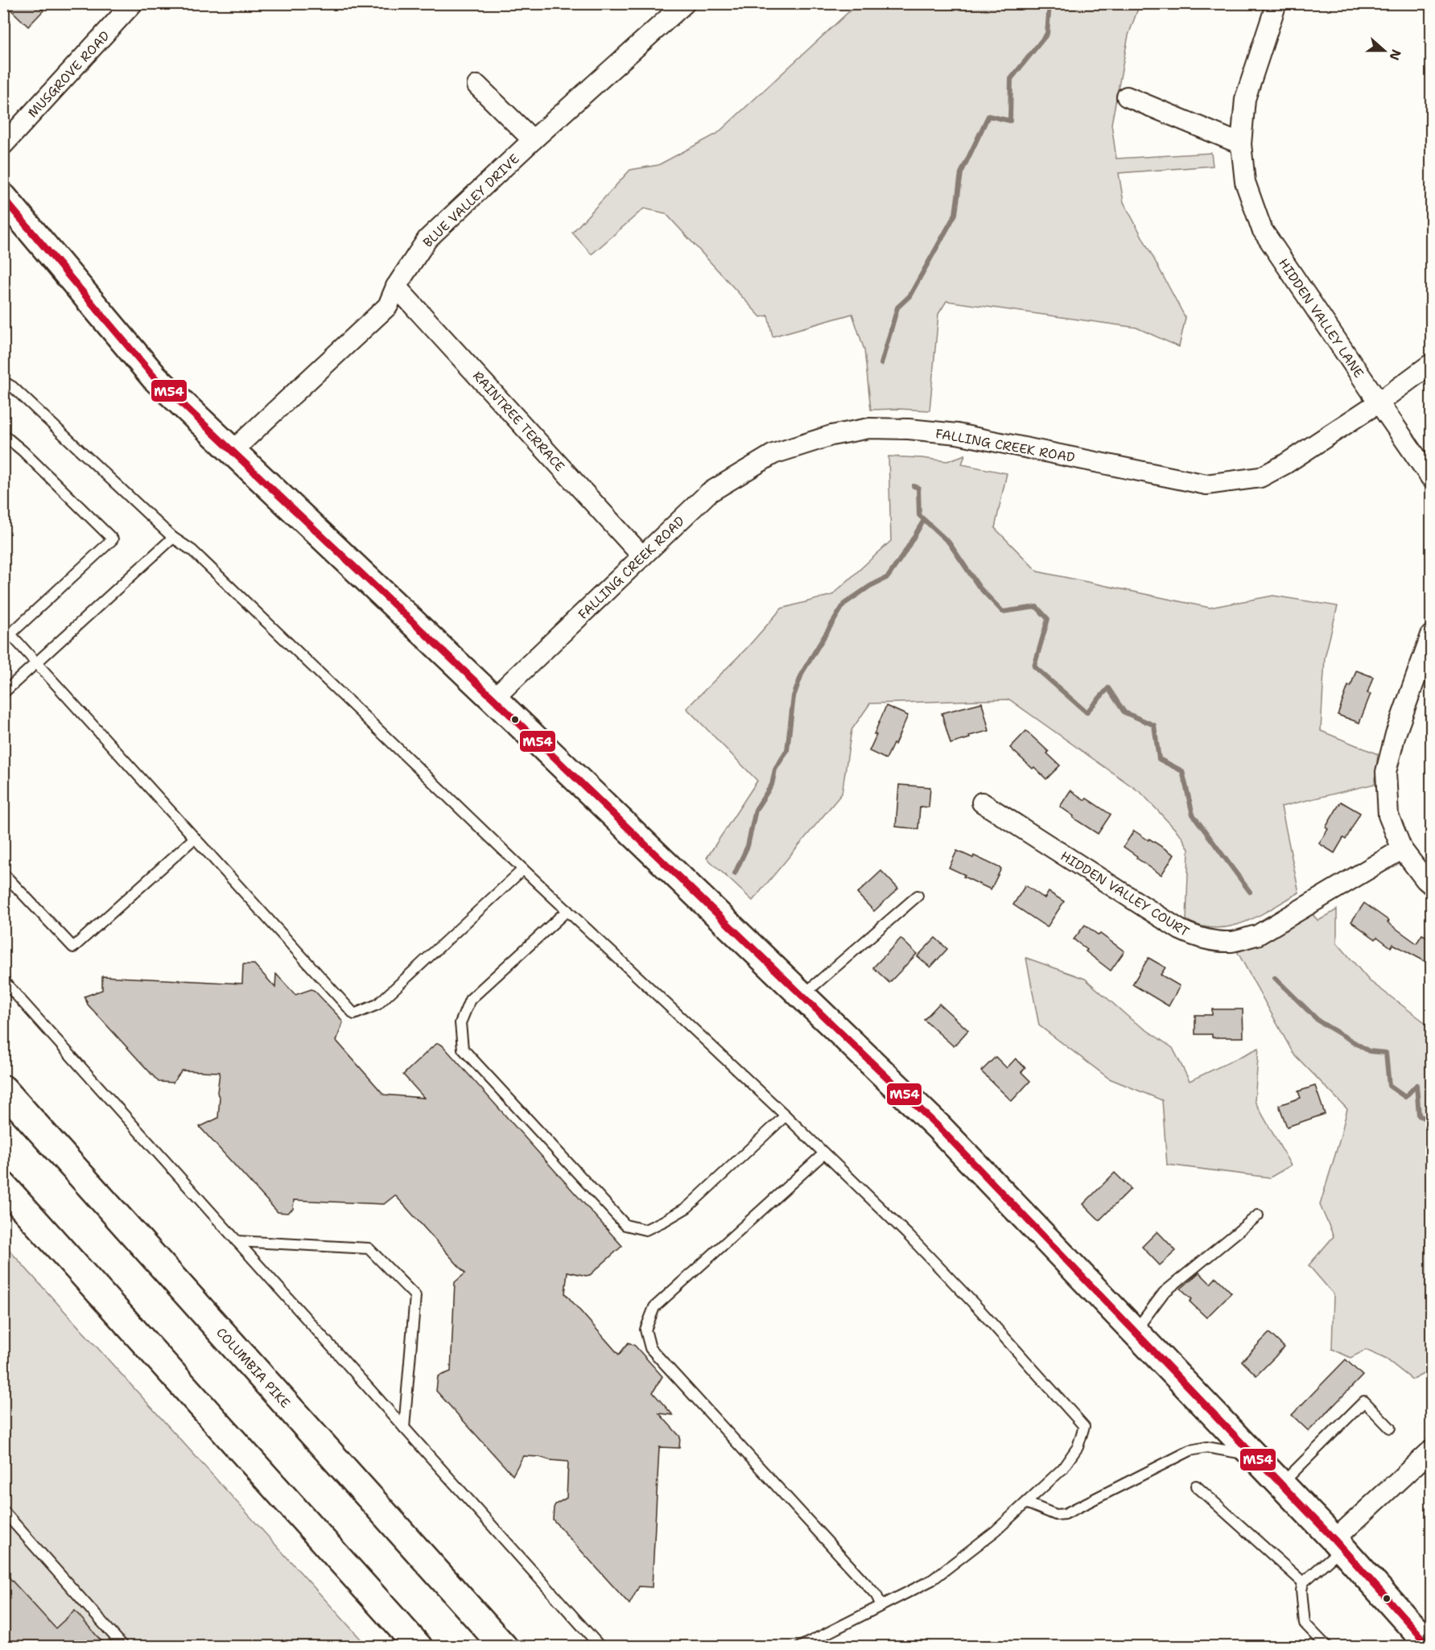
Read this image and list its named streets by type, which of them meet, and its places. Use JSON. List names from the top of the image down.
{
  "streets": {
    "main road": ["COLUMBIA PIKE"],
    "street": [
      "MUSGROVE ROAD",
      "BLUE VALLEY DRIVE",
      "HIDDEN VALLEY LANE",
      "RAINTREE TERRACE",
      "FALLING CREEK ROAD",
      "HIDDEN VALLEY COURT"
    ]
  },
  "crossings": [
    ["BLUE VALLEY DRIVE", "RAINTREE TERRACE"],
    ["HIDDEN VALLEY LANE", "FALLING CREEK ROAD"],
    ["RAINTREE TERRACE", "FALLING CREEK ROAD"]
  ],
  "lines": ["transit line M54"],
  "north": "right"
}
